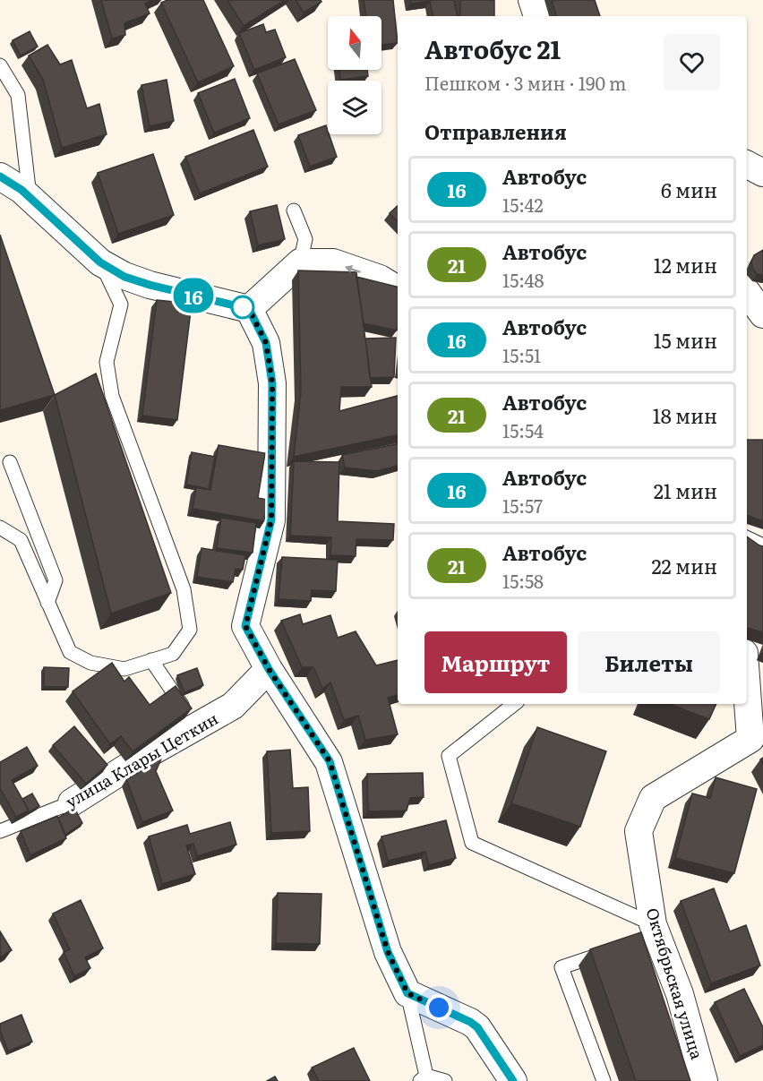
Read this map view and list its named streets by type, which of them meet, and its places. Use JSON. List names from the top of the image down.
{
  "streets": {
    "street": ["улица Клары Цеткин", "Октябрьская улица"]
  },
  "lines": ["bus line 16"],
  "north": "top",
  "page": {
    "on_map": "16",
    "heading": [
      ["Автобус 21", "Пешком · 3 мин · 190 m"],
      "Отправления"
    ],
    "list": [
      {
        "mark": "16",
        "name": "Автобус",
        "note": "15:42",
        "value": "6 мин"
      },
      {
        "mark": "21",
        "name": "Автобус",
        "note": "15:48",
        "value": "12 мин"
      },
      {
        "mark": "16",
        "name": "Автобус",
        "note": "15:51",
        "value": "15 мин"
      },
      {
        "mark": "21",
        "name": "Автобус",
        "note": "15:54",
        "value": "18 мин"
      },
      {
        "mark": "16",
        "name": "Автобус",
        "note": "15:57",
        "value": "21 мин"
      },
      {
        "mark": "21",
        "name": "Автобус",
        "note": "15:58",
        "value": "22 мин"
      }
    ],
    "buttons": ["Маршрут", "Билеты"]
  }
}
